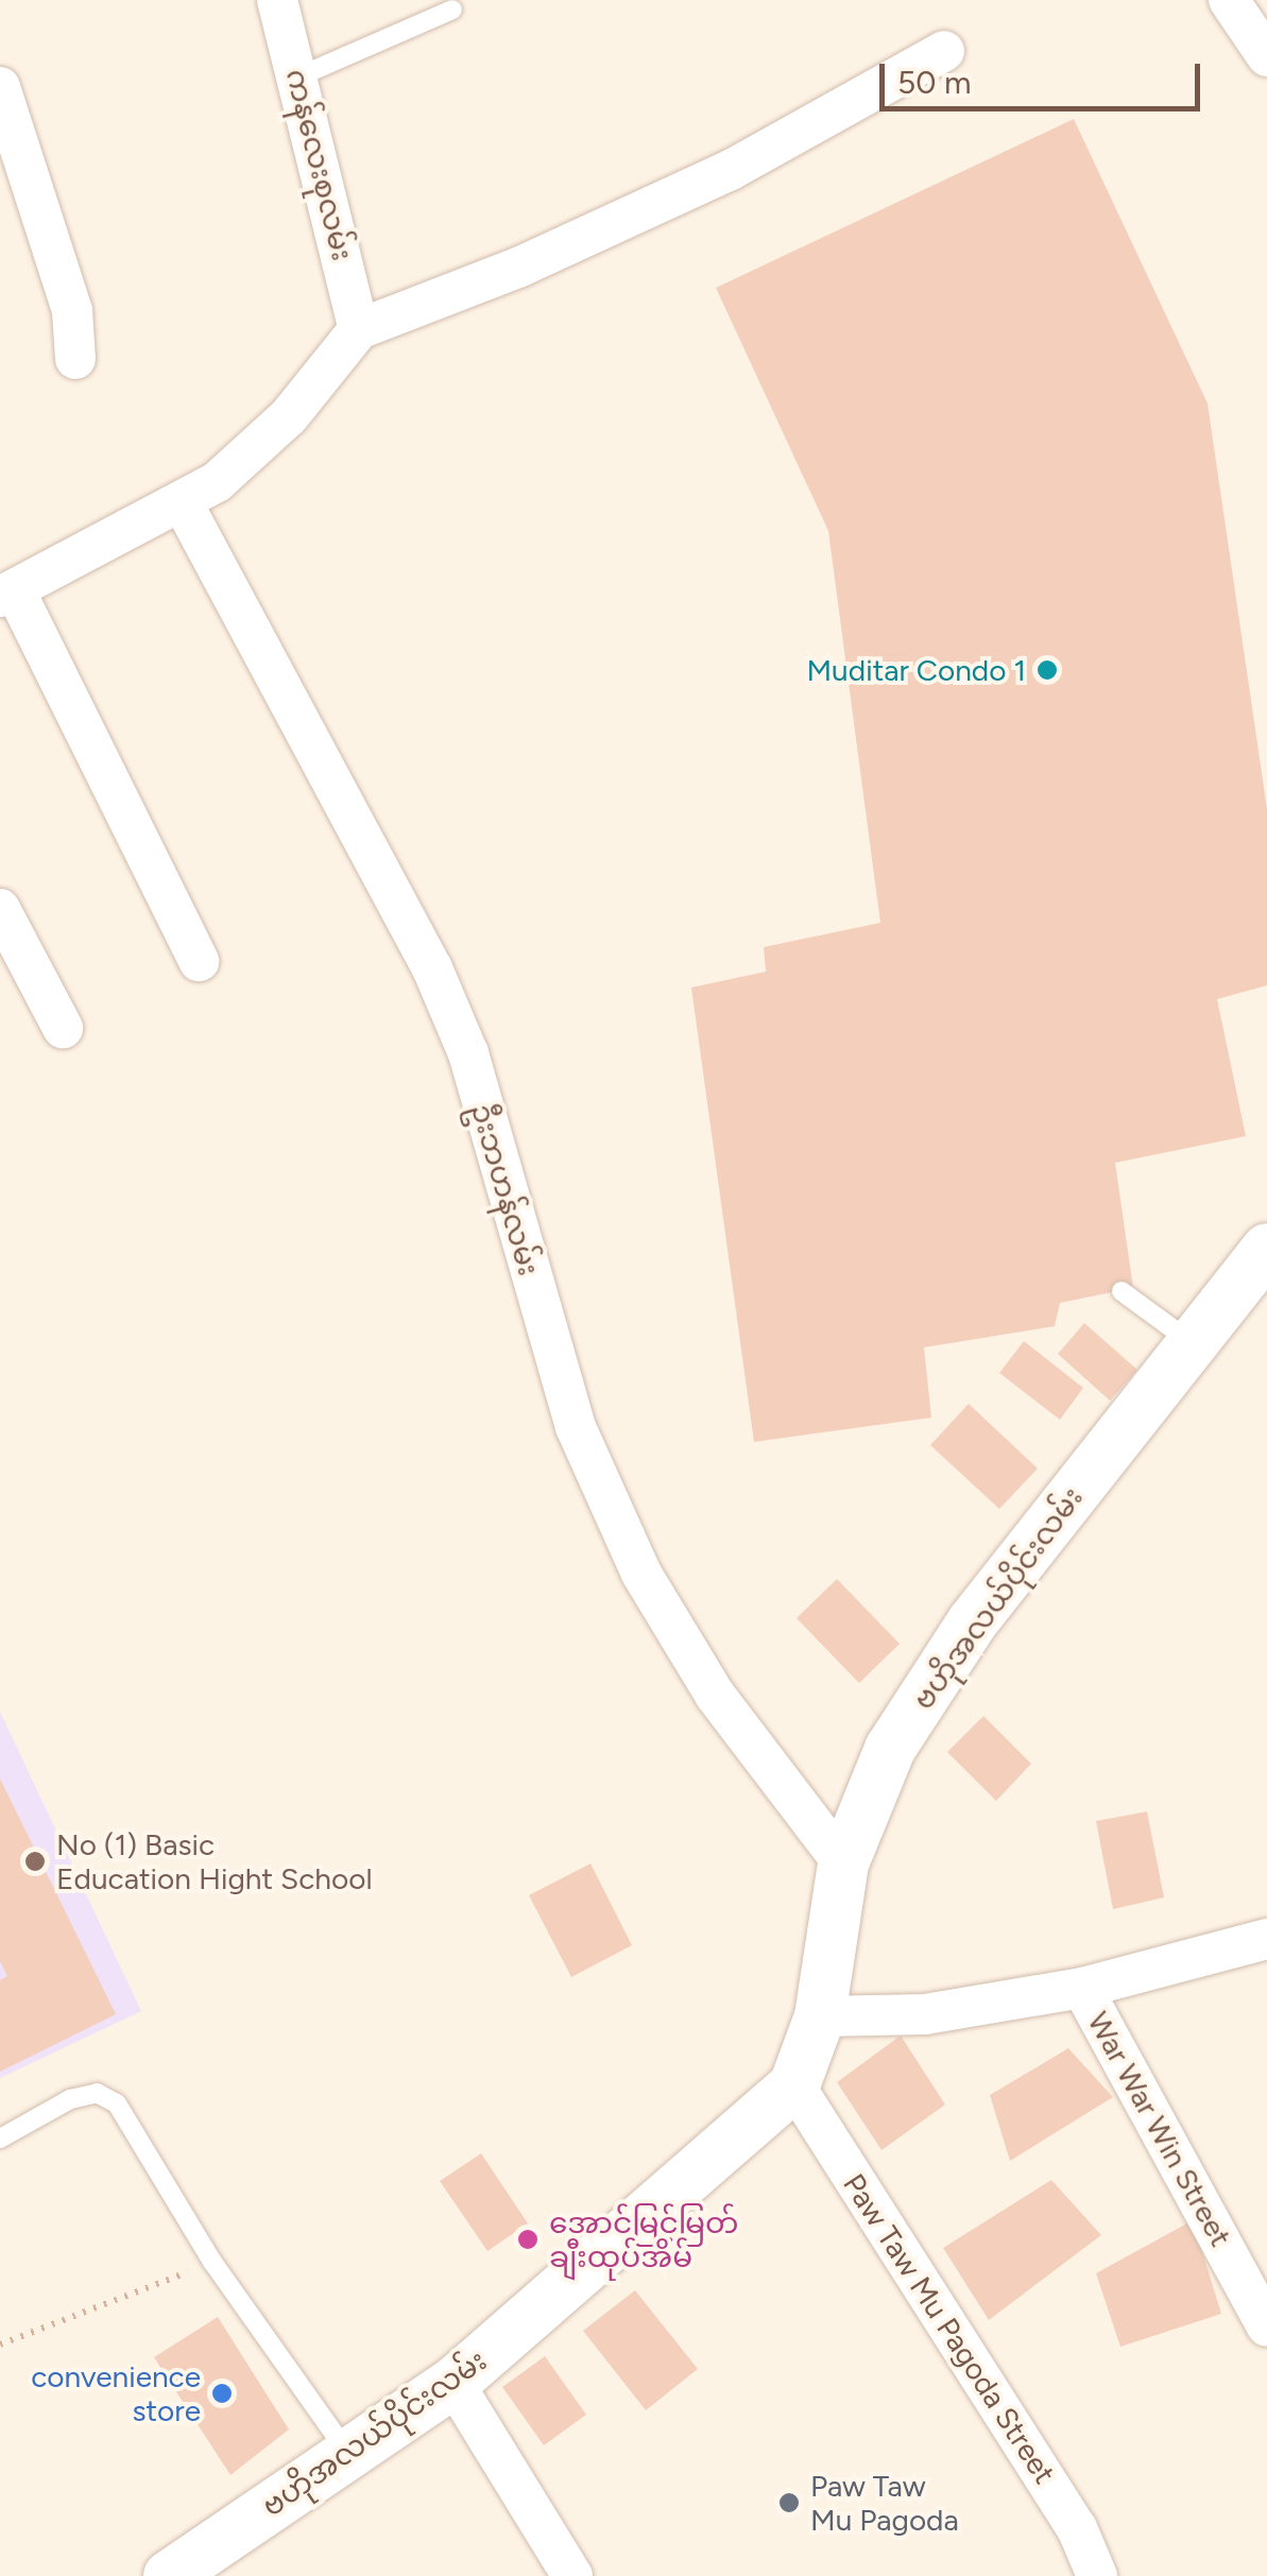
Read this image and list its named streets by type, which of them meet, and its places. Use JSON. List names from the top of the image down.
{
  "streets": {
    "street": [
      "ကန်လေးစုလမ်း",
      "ဦးဘဟန်လမ်း",
      "ဗဟိုအလယ်ပိုင်းလမ်း",
      "War War Win Street",
      "Paw Taw Mu Pagoda Street"
    ]
  },
  "crossings": [
    ["ဦးဘဟန်လမ်း", "ဗဟိုအလယ်ပိုင်းလမ်း"],
    ["ဗဟိုအလယ်ပိုင်းလမ်း", "Paw Taw Mu Pagoda Street"]
  ],
  "places": [
    "Muditar Condo 1",
    "No (1) Basic Education Hight School",
    "အောင်မြင့်မြတ် ချီးထုပ်အိမ်",
    "convenience store",
    "Paw Taw Mu Pagoda"
  ],
  "scale_bar": "50 m"
}
